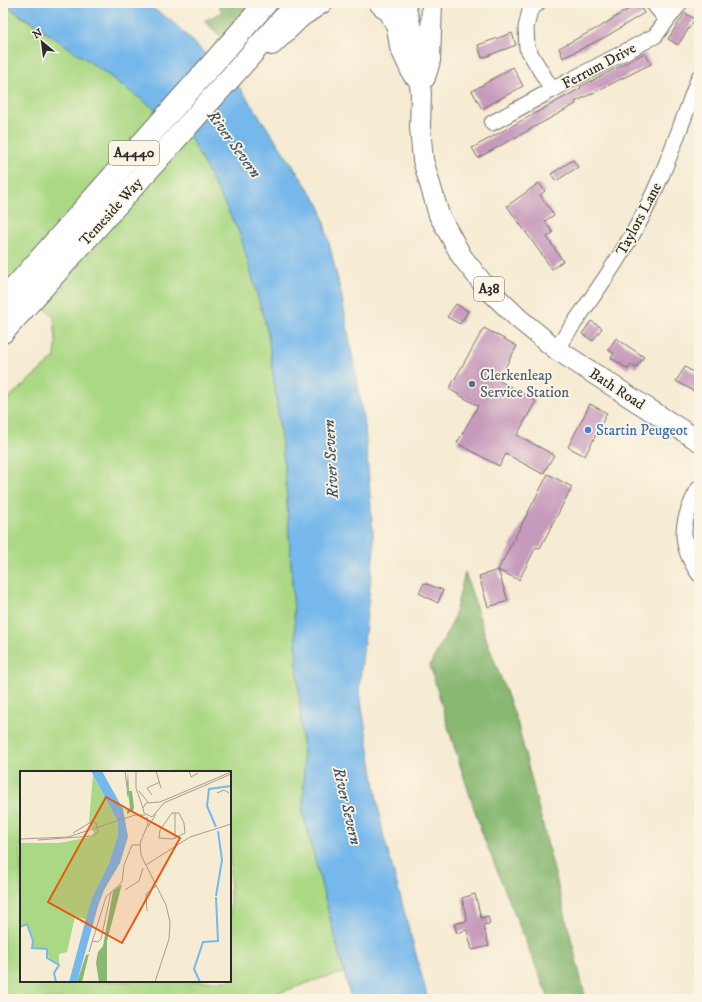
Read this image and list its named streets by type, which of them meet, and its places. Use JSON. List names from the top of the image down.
{
  "streets": {
    "highway": ["A4440", "Temeside Way"],
    "main road": ["A38", "Bath Road"],
    "street": ["Ferrum Drive", "Taylors Lane"]
  },
  "crossings": [
    ["Taylors Lane", "A38"],
    ["Taylors Lane", "Bath Road"],
    ["A38", "Bath Road"]
  ],
  "water": ["River Severn"],
  "places": ["Clerkenleap Service Station", "Startin Peugeot"],
  "north": "top left"
}
